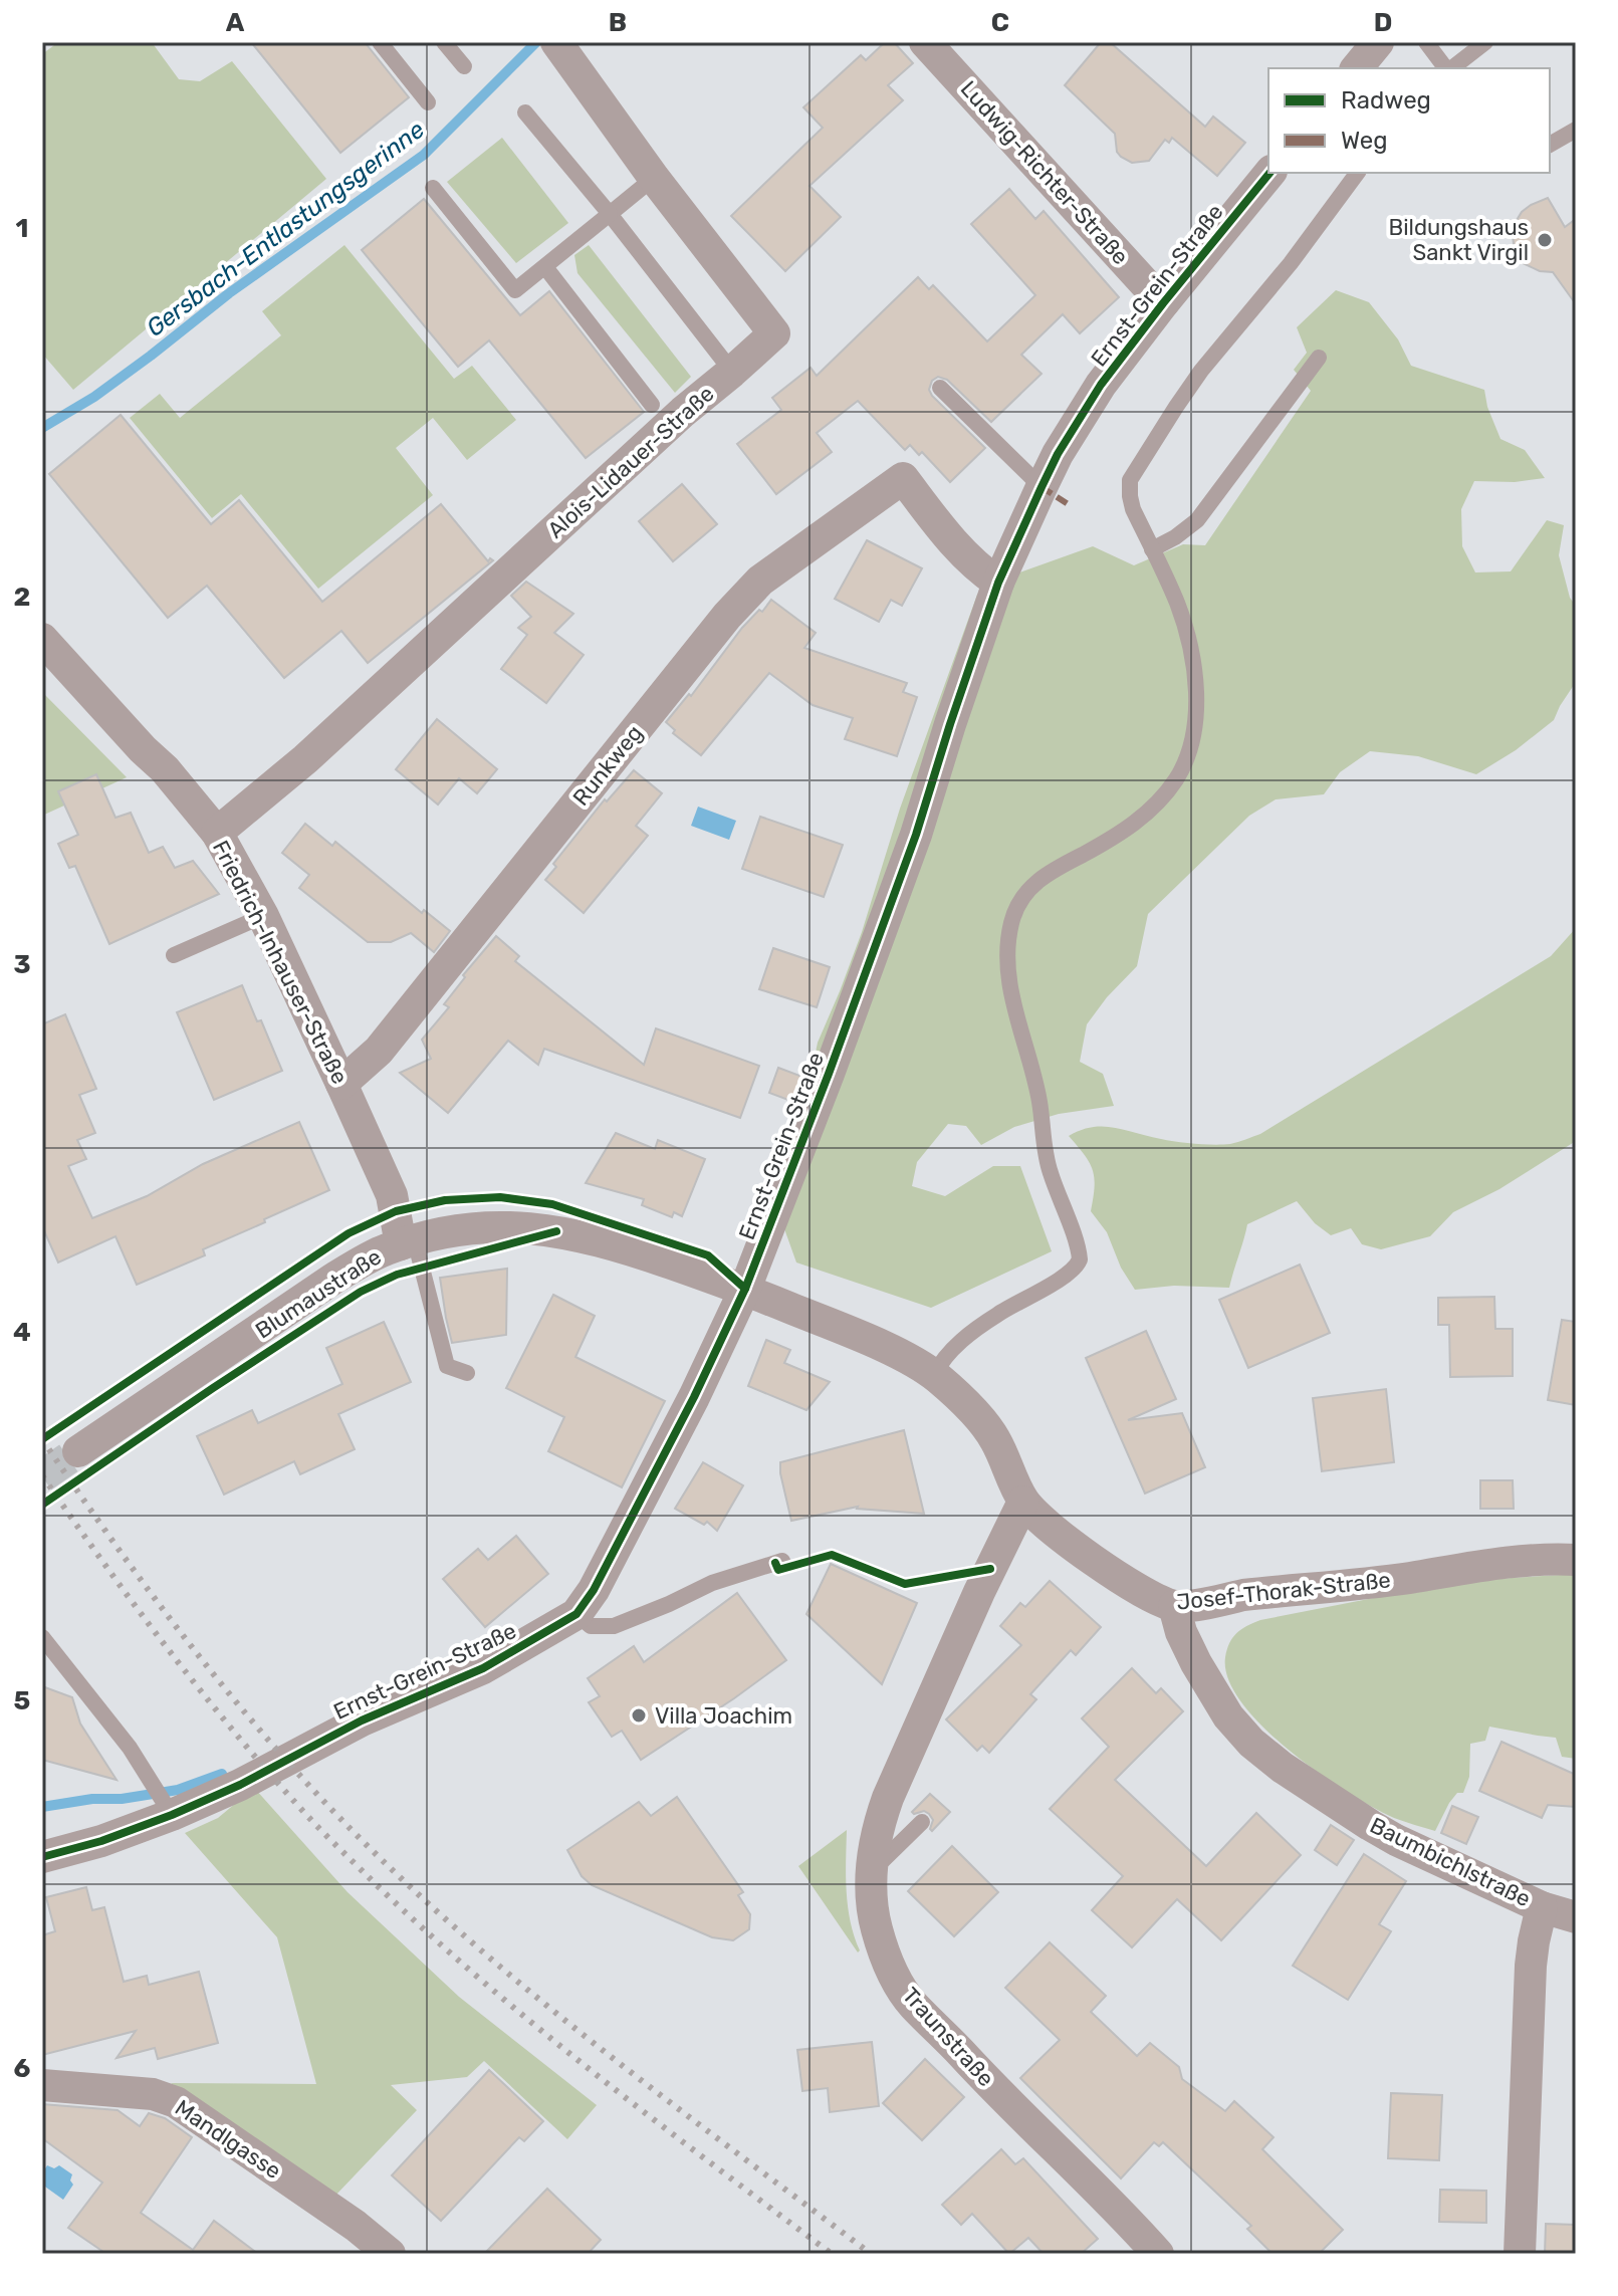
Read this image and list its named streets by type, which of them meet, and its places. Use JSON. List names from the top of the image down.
{
  "streets": {
    "street": [
      "Ludwig-Richter-Straße",
      "Ernst-Grein-Straße",
      "Alois-Lidauer-Straße",
      "Runkweg",
      "Friedrich-Inhauser-Straße",
      "Blumaustraße",
      "Josef-Thorak-Straße",
      "Baumbichlstraße",
      "Traunstraße",
      "Mandlgasse"
    ]
  },
  "crossings": [
    ["Ludwig-Richter-Straße", "Ernst-Grein-Straße"],
    ["Ernst-Grein-Straße", "Runkweg"],
    ["Ernst-Grein-Straße", "Blumaustraße"],
    ["Alois-Lidauer-Straße", "Friedrich-Inhauser-Straße"],
    ["Runkweg", "Friedrich-Inhauser-Straße"],
    ["Friedrich-Inhauser-Straße", "Blumaustraße"],
    ["Blumaustraße", "Josef-Thorak-Straße"],
    ["Blumaustraße", "Traunstraße"],
    ["Josef-Thorak-Straße", "Baumbichlstraße"],
    ["Josef-Thorak-Straße", "Traunstraße"]
  ],
  "water": ["Gersbach-Entlastungsgerinne"],
  "places": ["Bildungshaus Sankt Virgil", "Villa Joachim"],
  "legend": ["Radweg", "Weg"],
  "grid": {
    "columns": [
      "A",
      "B",
      "C",
      "D"
    ],
    "rows": [
      "1",
      "2",
      "3",
      "4",
      "5",
      "6"
    ]
  }
}
